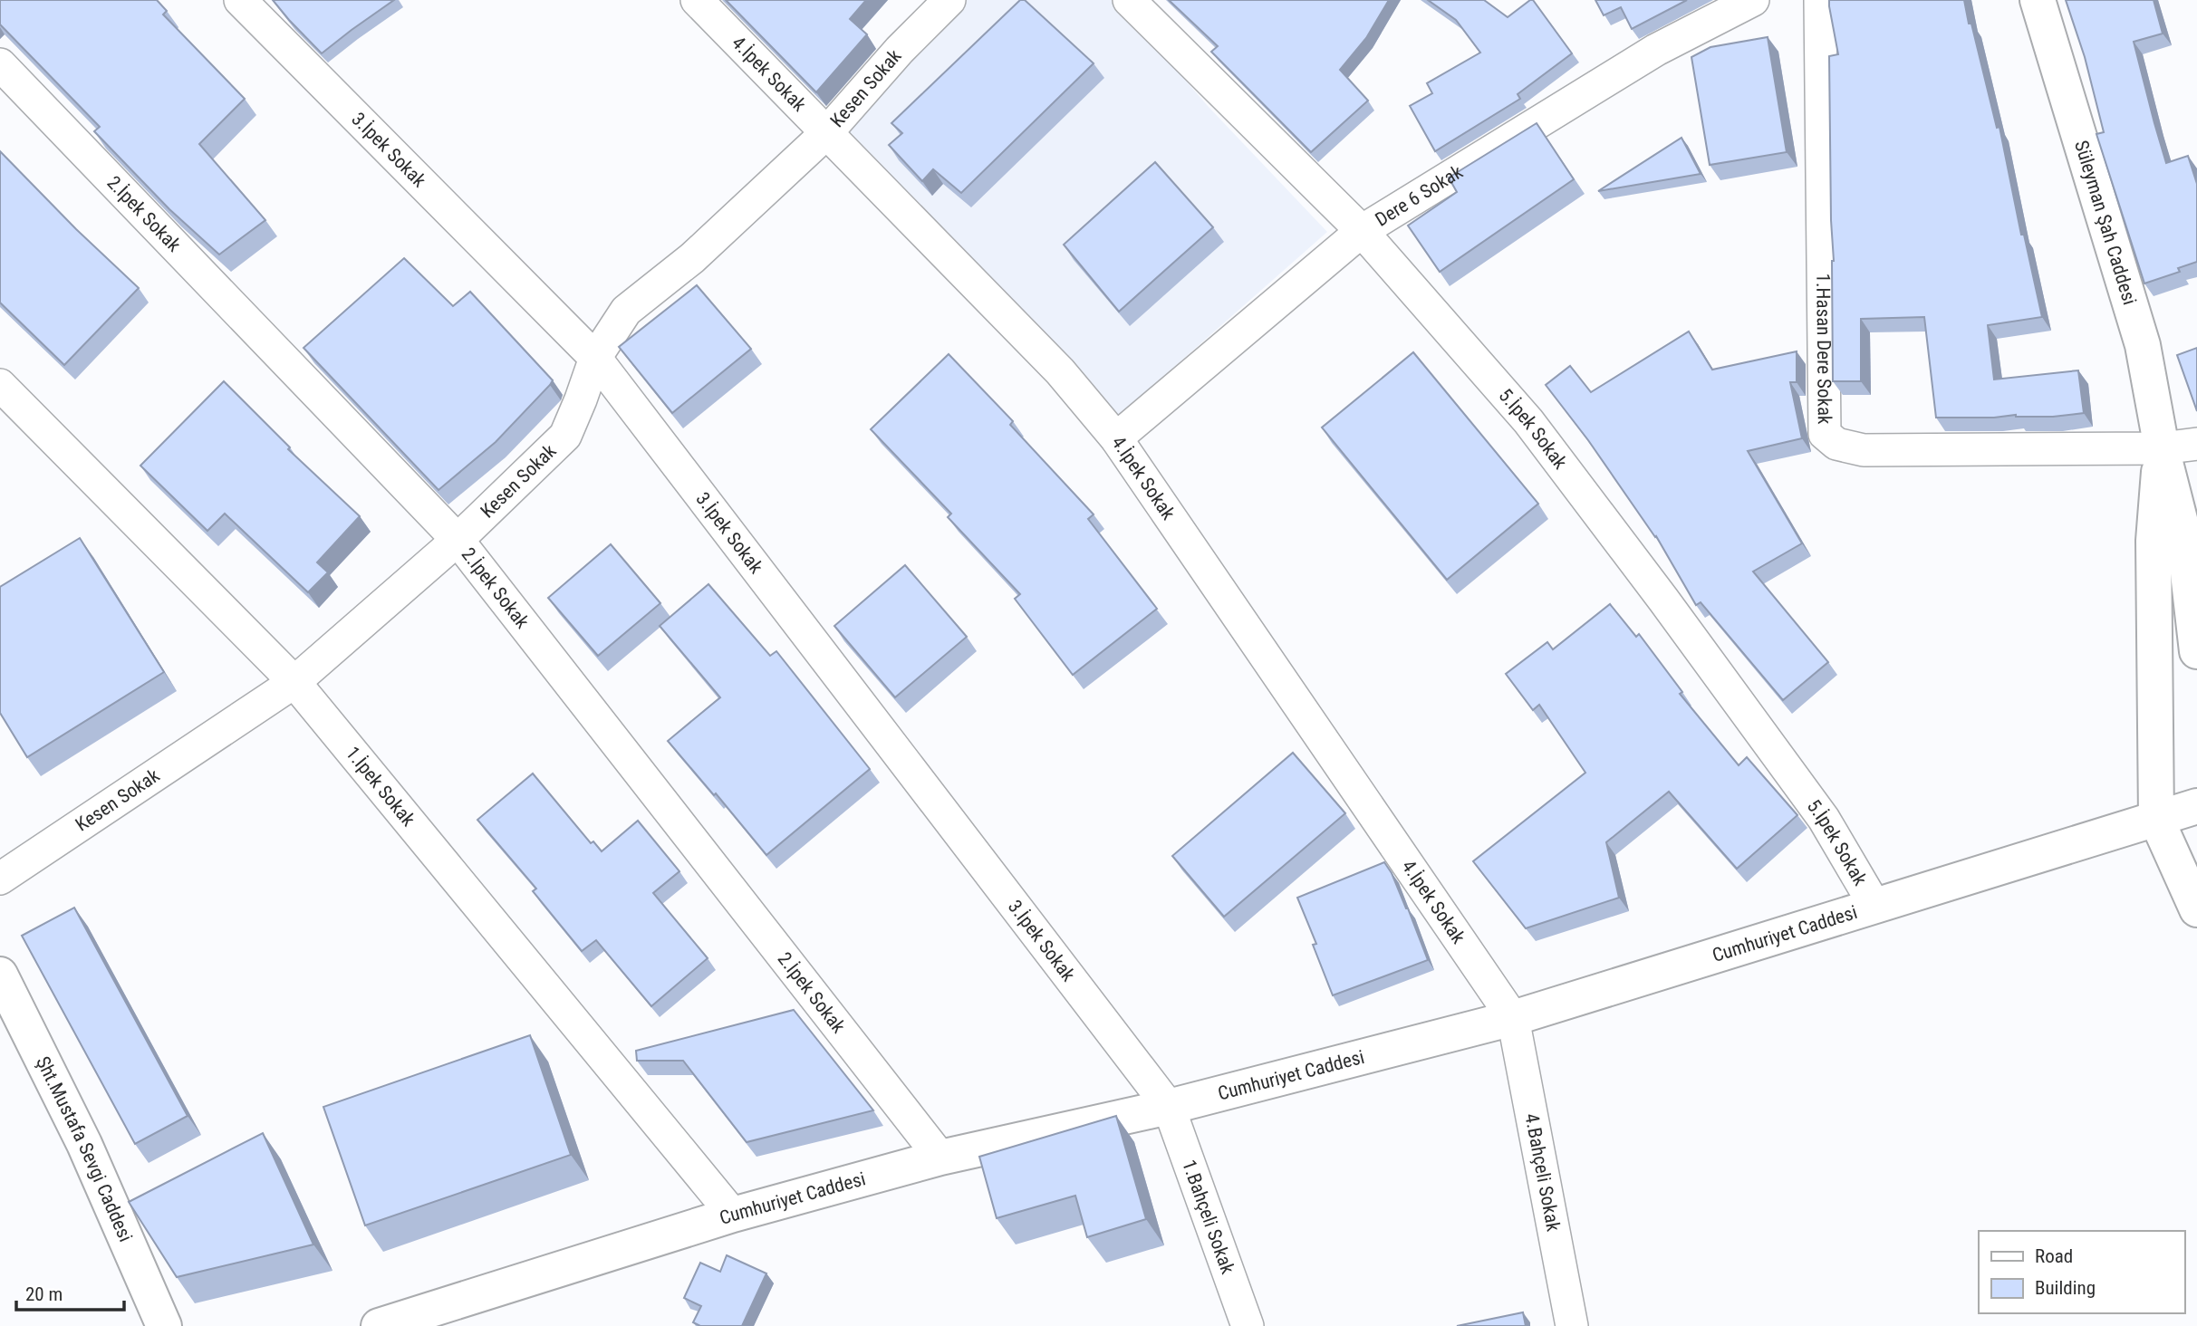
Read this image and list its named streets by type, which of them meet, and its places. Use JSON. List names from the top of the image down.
{
  "streets": {
    "main road": ["Süleyman Şah Caddesi", "Cumhuriyet Caddesi", "Şht.Mustafa Sevgi Caddesi"],
    "street": [
      "4.İpek Sokak",
      "Kesen Sokak",
      "3.İpek Sokak",
      "Dere 6 Sokak",
      "2.İpek Sokak",
      "1.Hasan Dere Sokak",
      "5.İpek Sokak",
      "1.İpek Sokak",
      "4.Bahçeli Sokak",
      "1.Bahçeli Sokak"
    ]
  },
  "crossings": [
    ["4.İpek Sokak", "Kesen Sokak"],
    ["4.İpek Sokak", "Dere 6 Sokak"],
    ["4.İpek Sokak", "Cumhuriyet Caddesi"],
    ["4.İpek Sokak", "4.Bahçeli Sokak"],
    ["Kesen Sokak", "3.İpek Sokak"],
    ["Kesen Sokak", "2.İpek Sokak"],
    ["Kesen Sokak", "1.İpek Sokak"],
    ["3.İpek Sokak", "Cumhuriyet Caddesi"],
    ["3.İpek Sokak", "1.Bahçeli Sokak"],
    ["Dere 6 Sokak", "5.İpek Sokak"],
    ["2.İpek Sokak", "Cumhuriyet Caddesi"],
    ["Süleyman Şah Caddesi", "1.Hasan Dere Sokak"],
    ["Süleyman Şah Caddesi", "Cumhuriyet Caddesi"],
    ["5.İpek Sokak", "Cumhuriyet Caddesi"],
    ["1.İpek Sokak", "Cumhuriyet Caddesi"],
    ["Cumhuriyet Caddesi", "4.Bahçeli Sokak"],
    ["Cumhuriyet Caddesi", "1.Bahçeli Sokak"]
  ],
  "legend": ["Road", "Building"],
  "scale_bar": "20 m"
}
